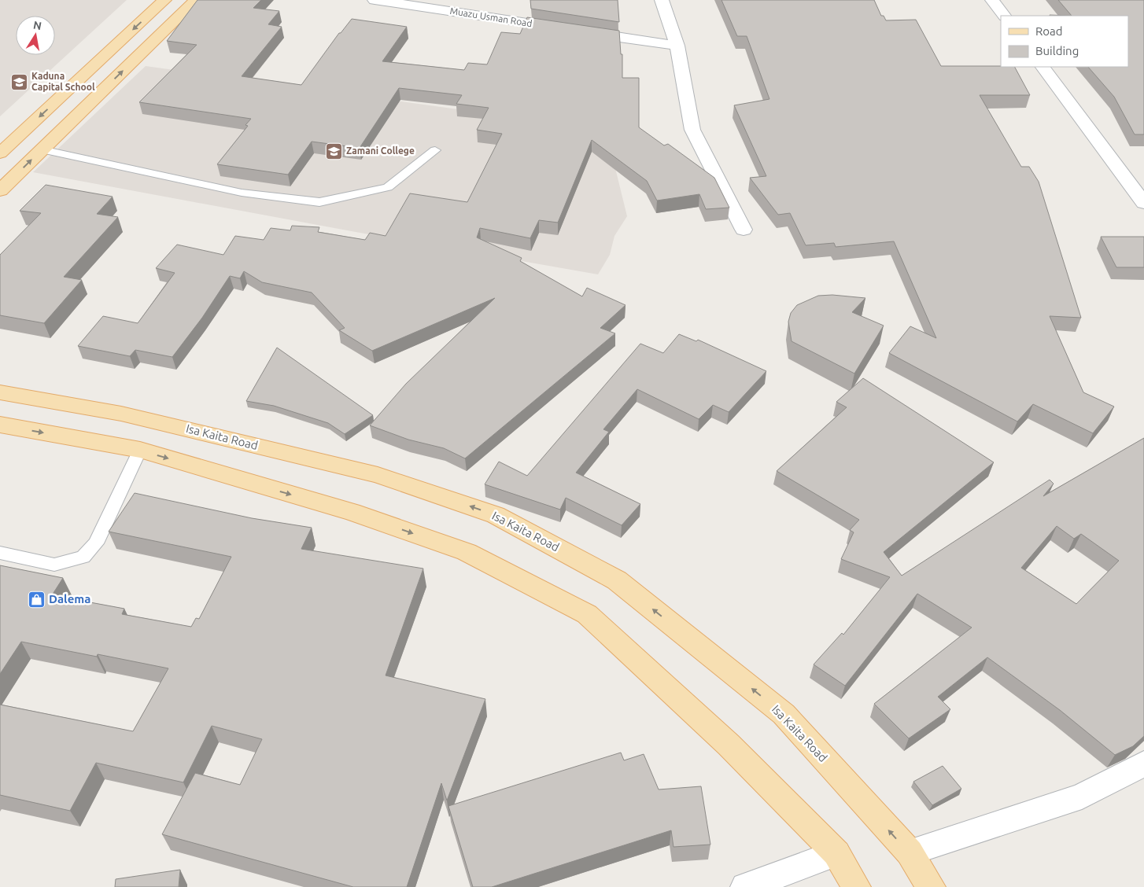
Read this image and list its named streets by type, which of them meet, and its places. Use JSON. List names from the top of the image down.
{
  "streets": {
    "main road": ["Isa Kaita Road"],
    "street": ["Muazu Usman Road"]
  },
  "places": {
    "school or university": ["Kaduna Capital School", "Zamani College"],
    "shop": ["Dalema"]
  },
  "legend": ["Road", "Building"],
  "north": "top"
}
